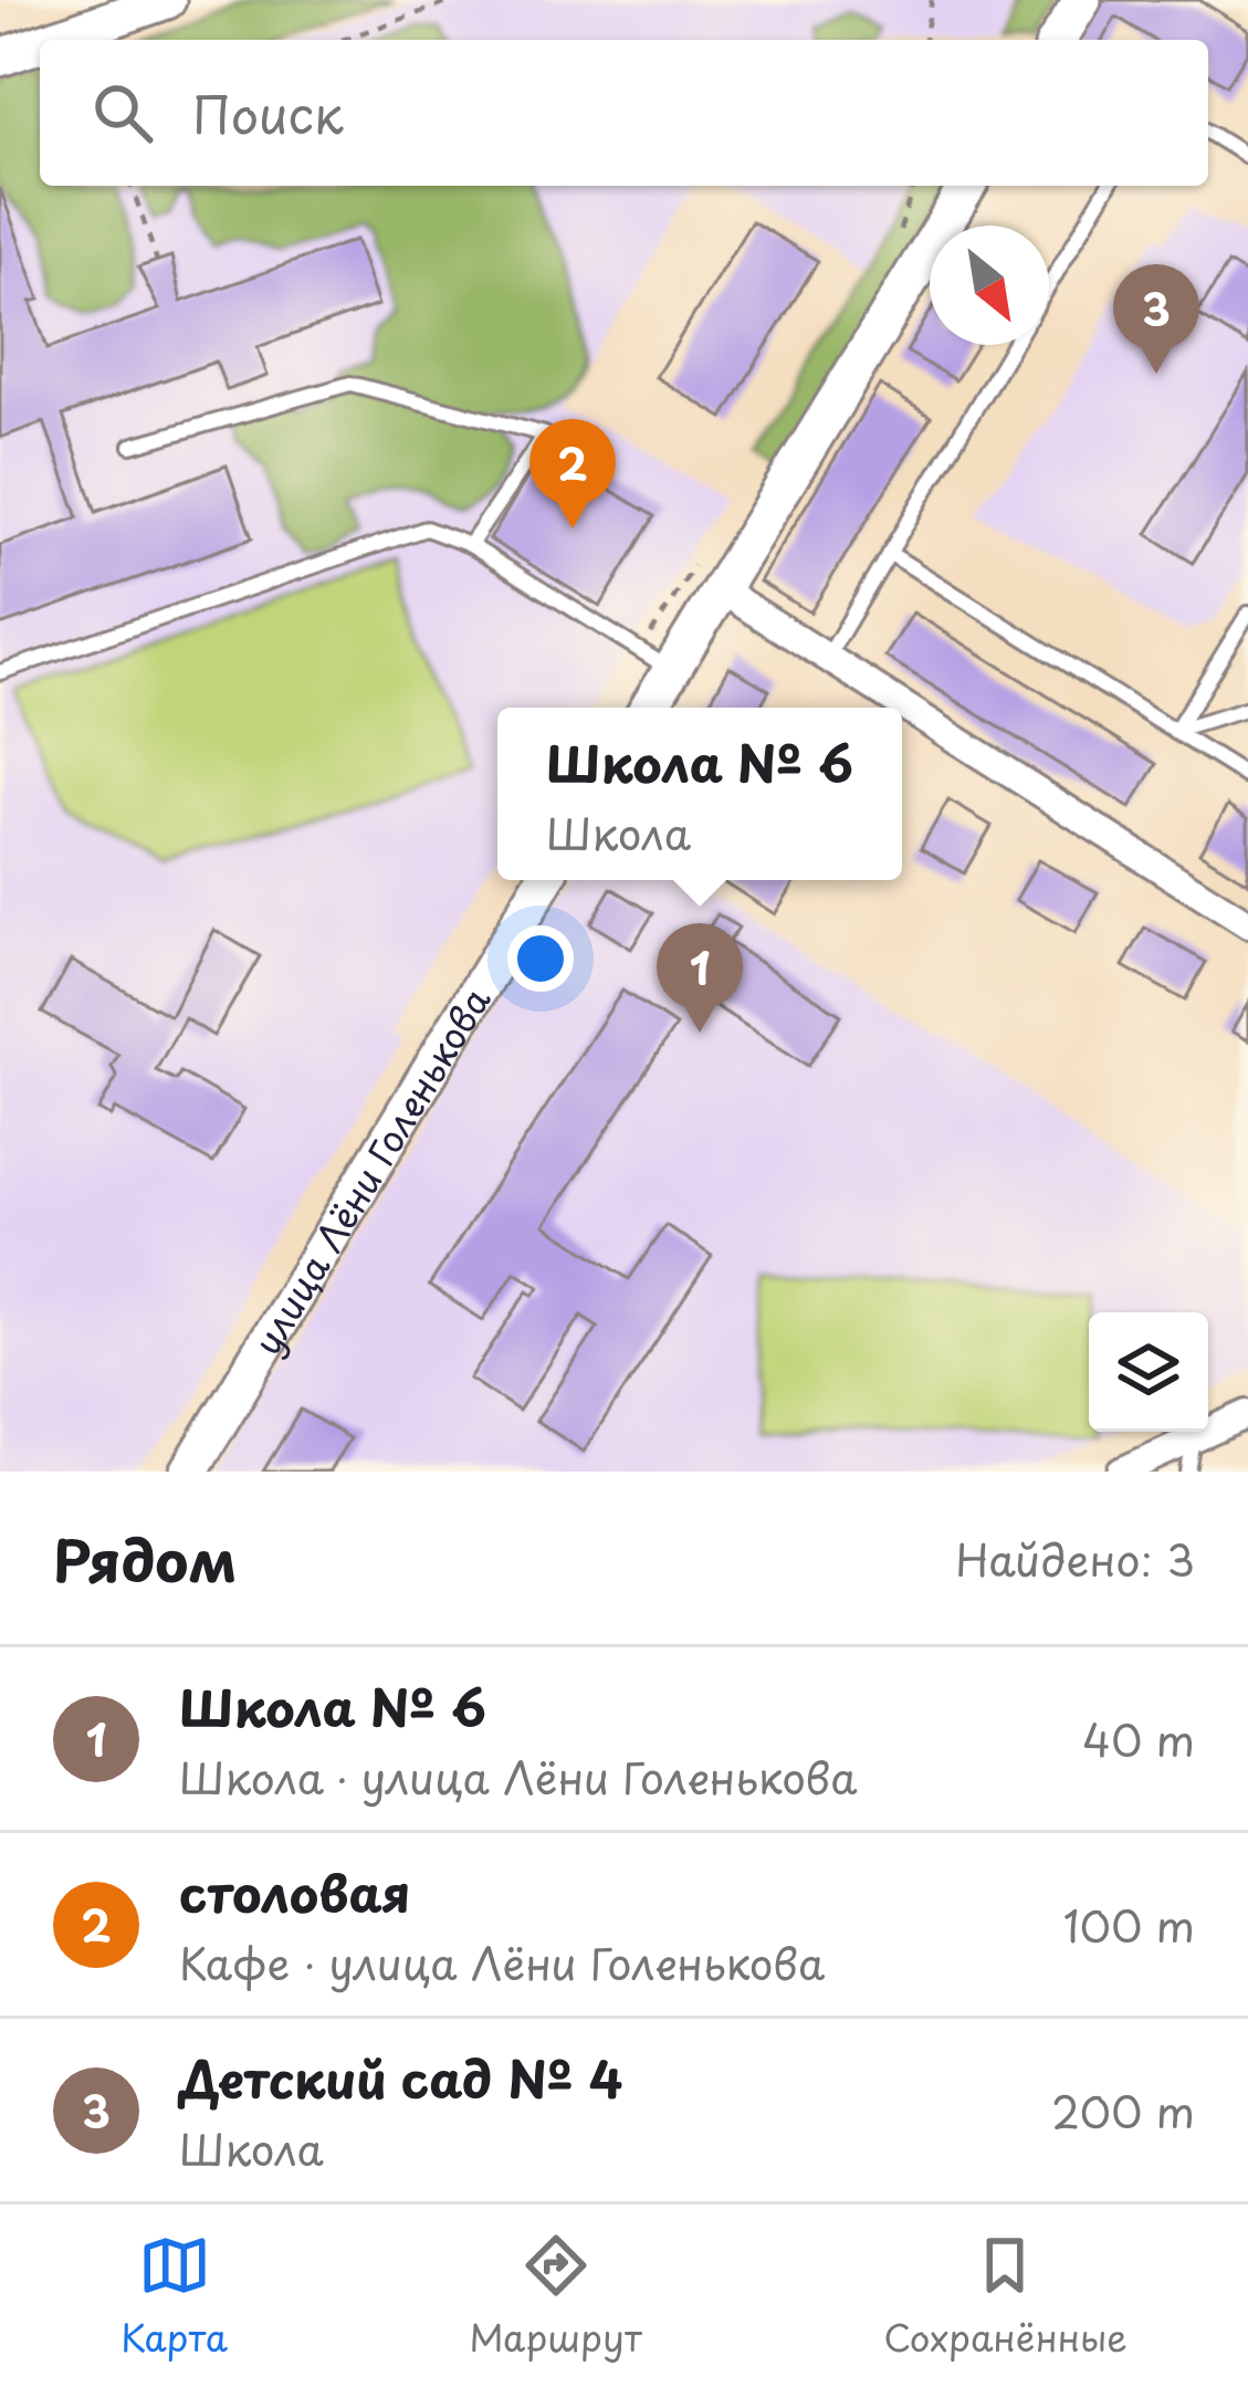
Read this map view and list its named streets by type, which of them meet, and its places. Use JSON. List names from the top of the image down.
{
  "streets": {
    "street": ["улица Лёни Голенькова"]
  },
  "north": "bottom right",
  "page": {
    "search": "Поиск",
    "pins": ["3", "2", "1"],
    "popup": ["Школа № 6", "Школа"],
    "heading": ["Рядом", "Найдено: 3"],
    "list": [
      {
        "mark": "1",
        "name": "Школа № 6",
        "note": "Школа · улица Лёни Голенькова",
        "value": "40 m"
      },
      {
        "mark": "2",
        "name": "столовая",
        "note": "Кафе · улица Лёни Голенькова",
        "value": "100 m"
      },
      {
        "mark": "3",
        "name": "Детский сад № 4",
        "note": "Школа",
        "value": "200 m"
      }
    ],
    "nav": ["Карта", "Маршрут", "Сохранённые"]
  }
}
